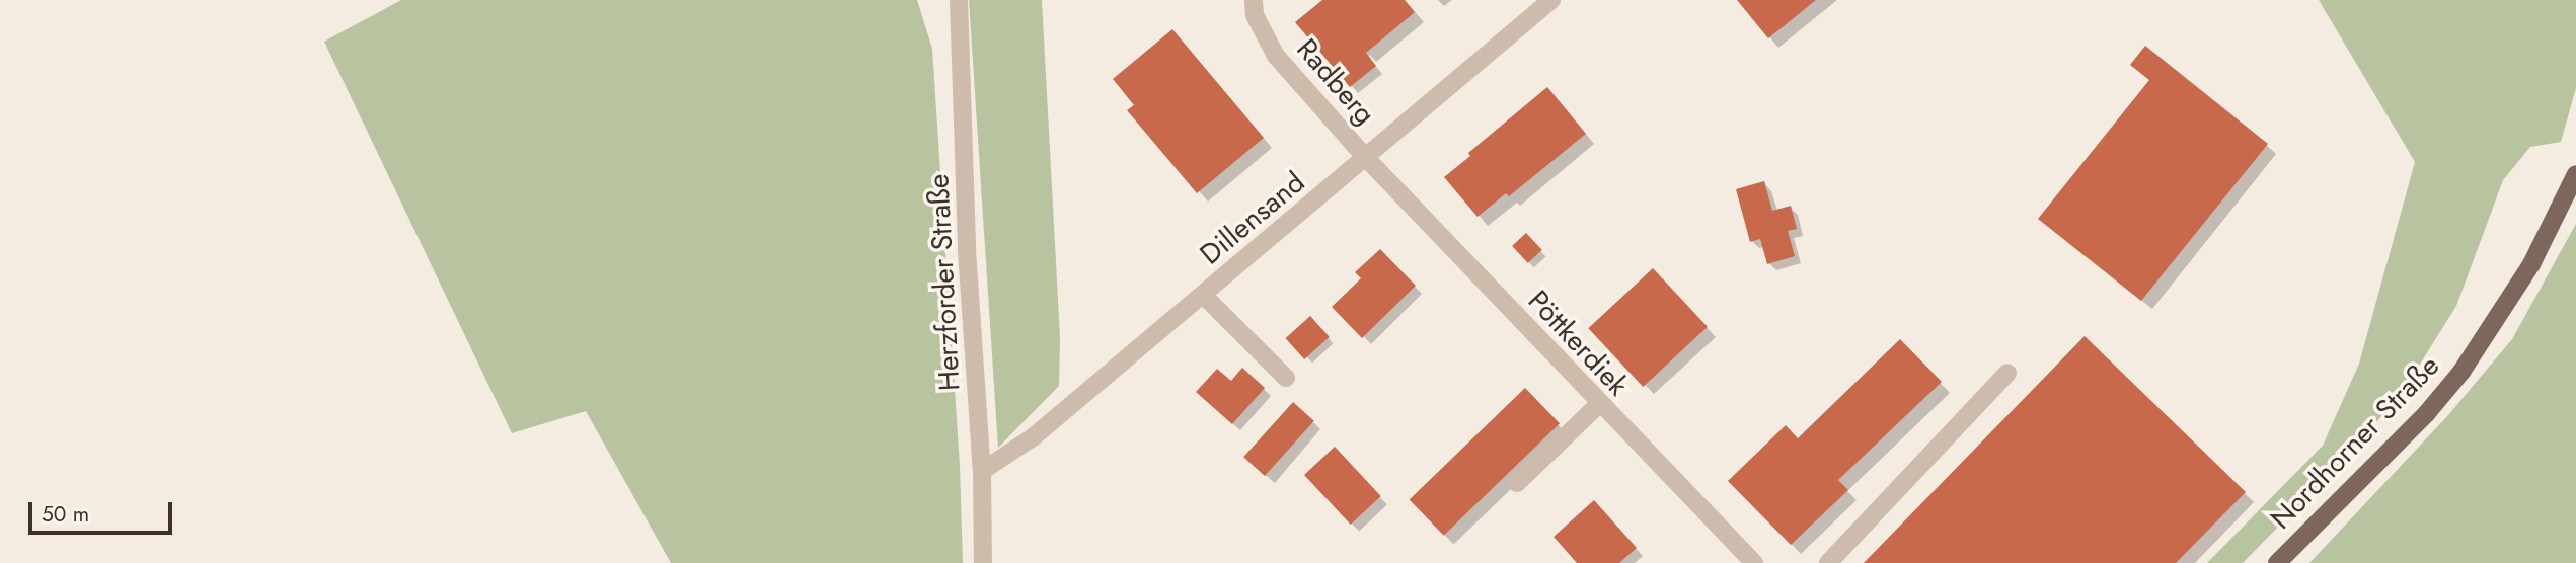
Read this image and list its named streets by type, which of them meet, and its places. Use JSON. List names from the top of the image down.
{
  "streets": {
    "main road": ["Nordhorner Straße"],
    "street": [
      "Radberg",
      "Dillensand",
      "Herzforder Straße",
      "Pöttkerdiek"
    ]
  },
  "crossings": [
    ["Radberg", "Dillensand"],
    ["Radberg", "Pöttkerdiek"],
    ["Dillensand", "Herzforder Straße"],
    ["Dillensand", "Pöttkerdiek"]
  ],
  "scale_bar": "50 m"
}
